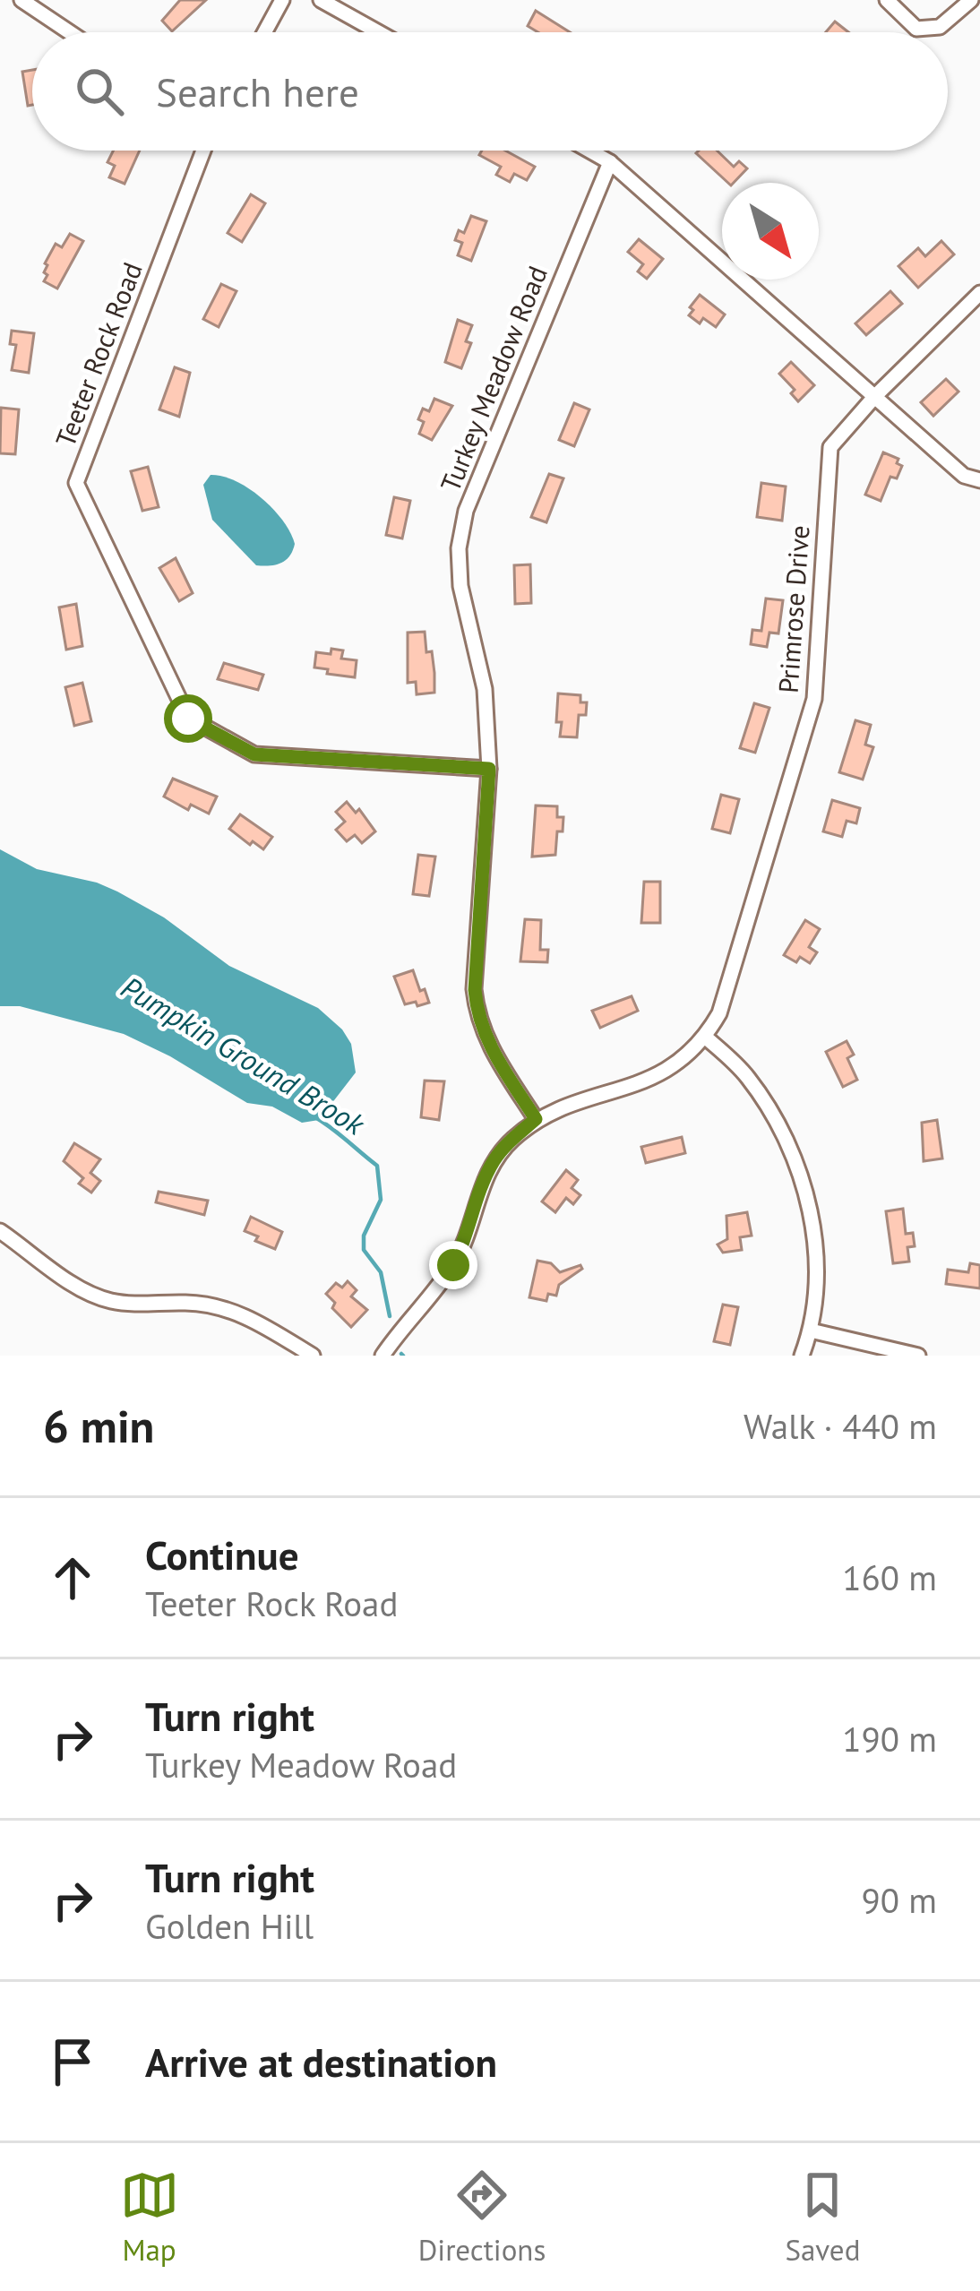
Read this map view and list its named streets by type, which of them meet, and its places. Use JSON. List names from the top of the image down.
{
  "streets": {
    "street": ["Teeter Rock Road", "Turkey Meadow Road", "Primrose Drive"]
  },
  "crossings": [
    ["Teeter Rock Road", "Turkey Meadow Road"]
  ],
  "water": ["Pumpkin Ground Brook"],
  "north": "bottom right",
  "page": {
    "search": "Search here",
    "heading": ["6 min", "Walk · 440 m"],
    "list": [
      ["Continue", "Teeter Rock Road", "160 m"],
      ["Turn right", "Turkey Meadow Road", "190 m"],
      ["Turn right", "Golden Hill", "90 m"],
      "Arrive at destination"
    ],
    "nav": ["Map", "Directions", "Saved"]
  }
}
